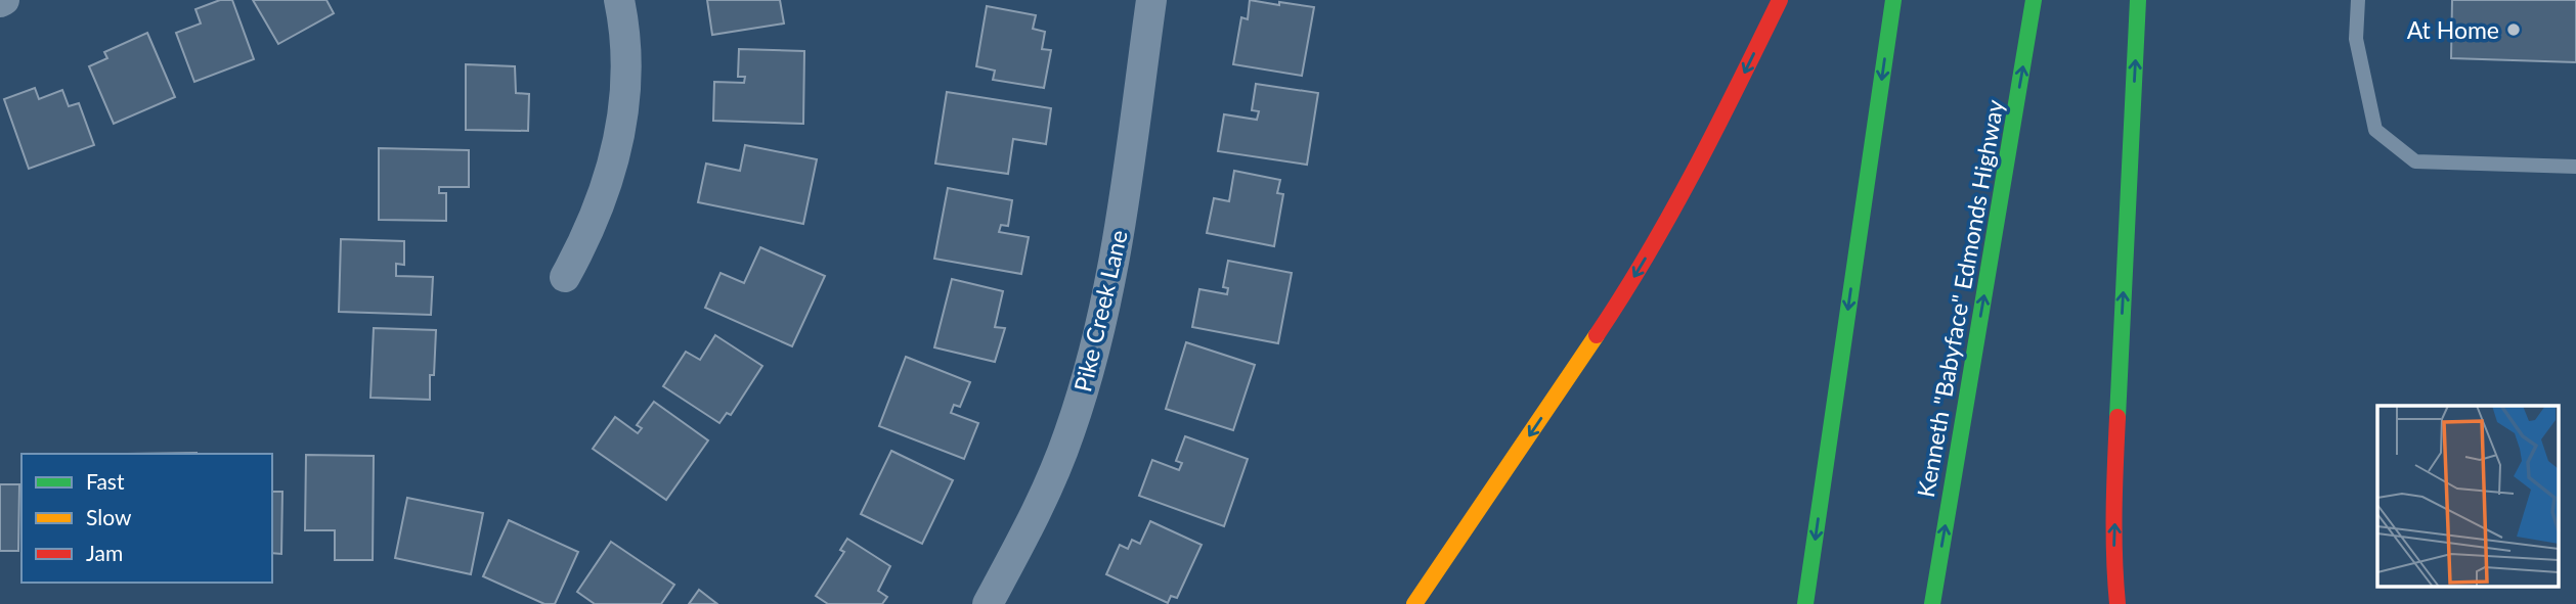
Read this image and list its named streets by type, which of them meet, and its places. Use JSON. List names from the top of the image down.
{
  "streets": {
    "highway": ["Kenneth \"Babyface\" Edmonds Highway"],
    "street": ["Pike Creek Lane"]
  },
  "places": ["At Home"],
  "legend": ["Fast", "Slow", "Jam"]
}
